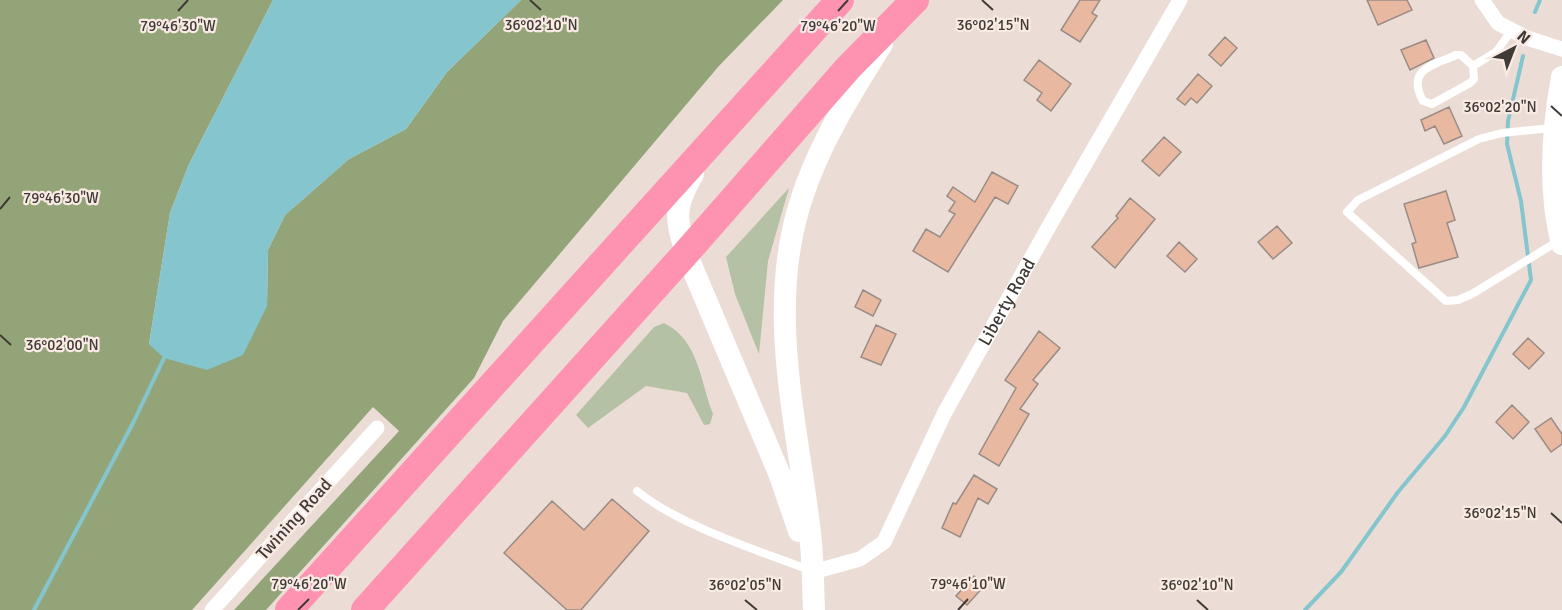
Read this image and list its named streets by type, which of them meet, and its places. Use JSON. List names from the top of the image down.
{
  "streets": {
    "street": ["Liberty Road", "Twining Road"]
  },
  "north": "top right",
  "coordinates": [
    "36°02'10\"N",
    "36°02'15\"N",
    "79°46'20\"W",
    "79°46'30\"W",
    "36°02'20\"N",
    "36°02'00\"N",
    "79°46'10\"W",
    "36°02'05\"N"
  ]
}
